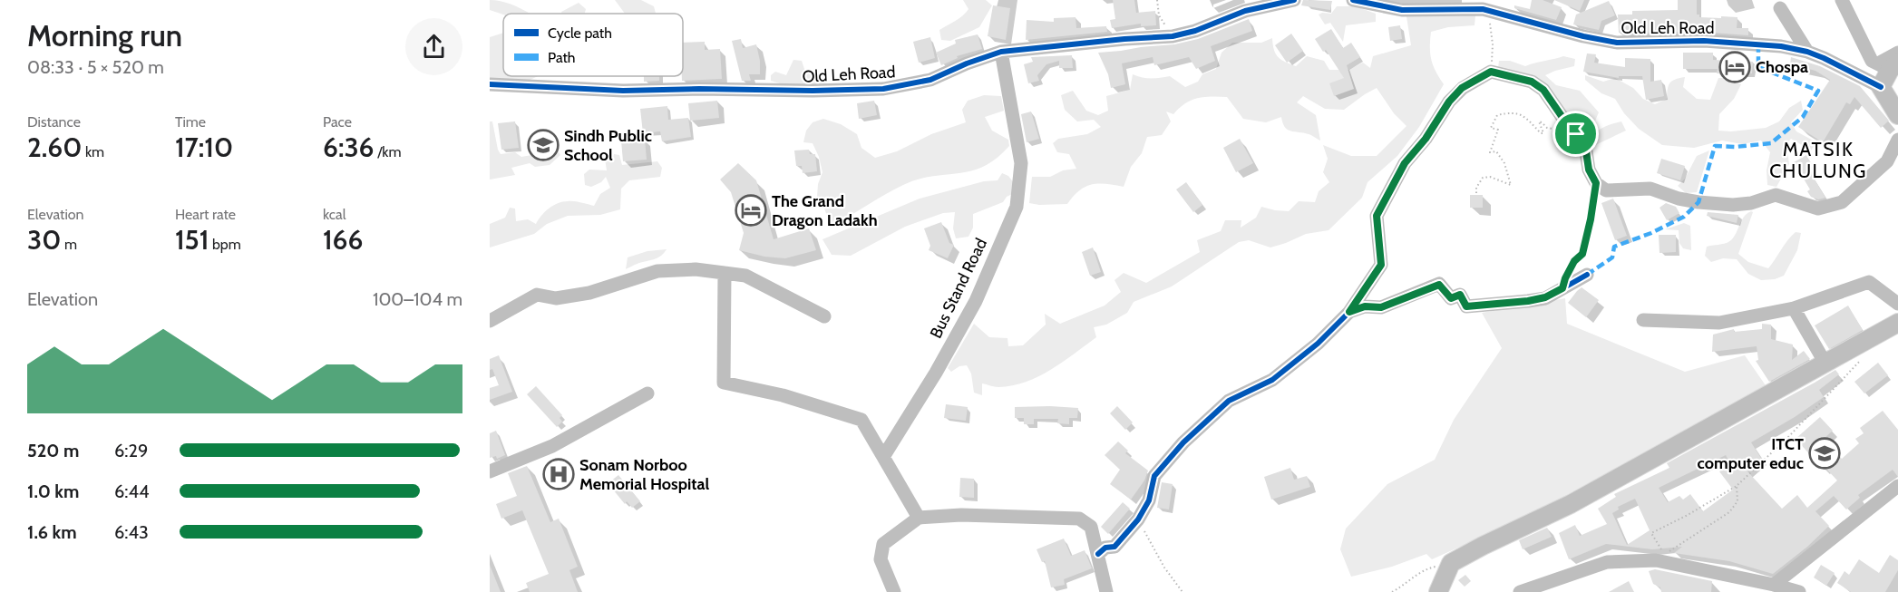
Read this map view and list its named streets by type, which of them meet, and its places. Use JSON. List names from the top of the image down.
{
  "streets": {
    "street": ["Old Leh Road", "Bus Stand Road"]
  },
  "crossings": [
    ["Old Leh Road", "Bus Stand Road"]
  ],
  "districts": ["MATSIK CHULUNG"],
  "places": {
    "hotel": ["Chospa", "The Grand Dragon Ladakh"],
    "school or university": ["Sindh Public School", "ITCT computer educ"],
    "hospital": ["Sonam Norboo Memorial Hospital"]
  },
  "legend": ["Cycle path", "Path"],
  "page": {
    "heading": ["Morning run", "08:33 · 5 × 520 m"],
    "stats": [
      ["Distance", "2.60 km"],
      ["Time", "17:10"],
      ["Pace", "6:36 /km"],
      ["Elevation", "30 m"],
      ["Heart rate", "151 bpm"],
      ["kcal", "166"]
    ],
    "chart": ["Elevation", "100–104 m"],
    "list": [
      {
        "name": "520 m",
        "note": "6:29"
      },
      {
        "name": "1.0 km",
        "note": "6:44"
      },
      {
        "name": "1.6 km",
        "note": "6:43"
      }
    ]
  }
}
